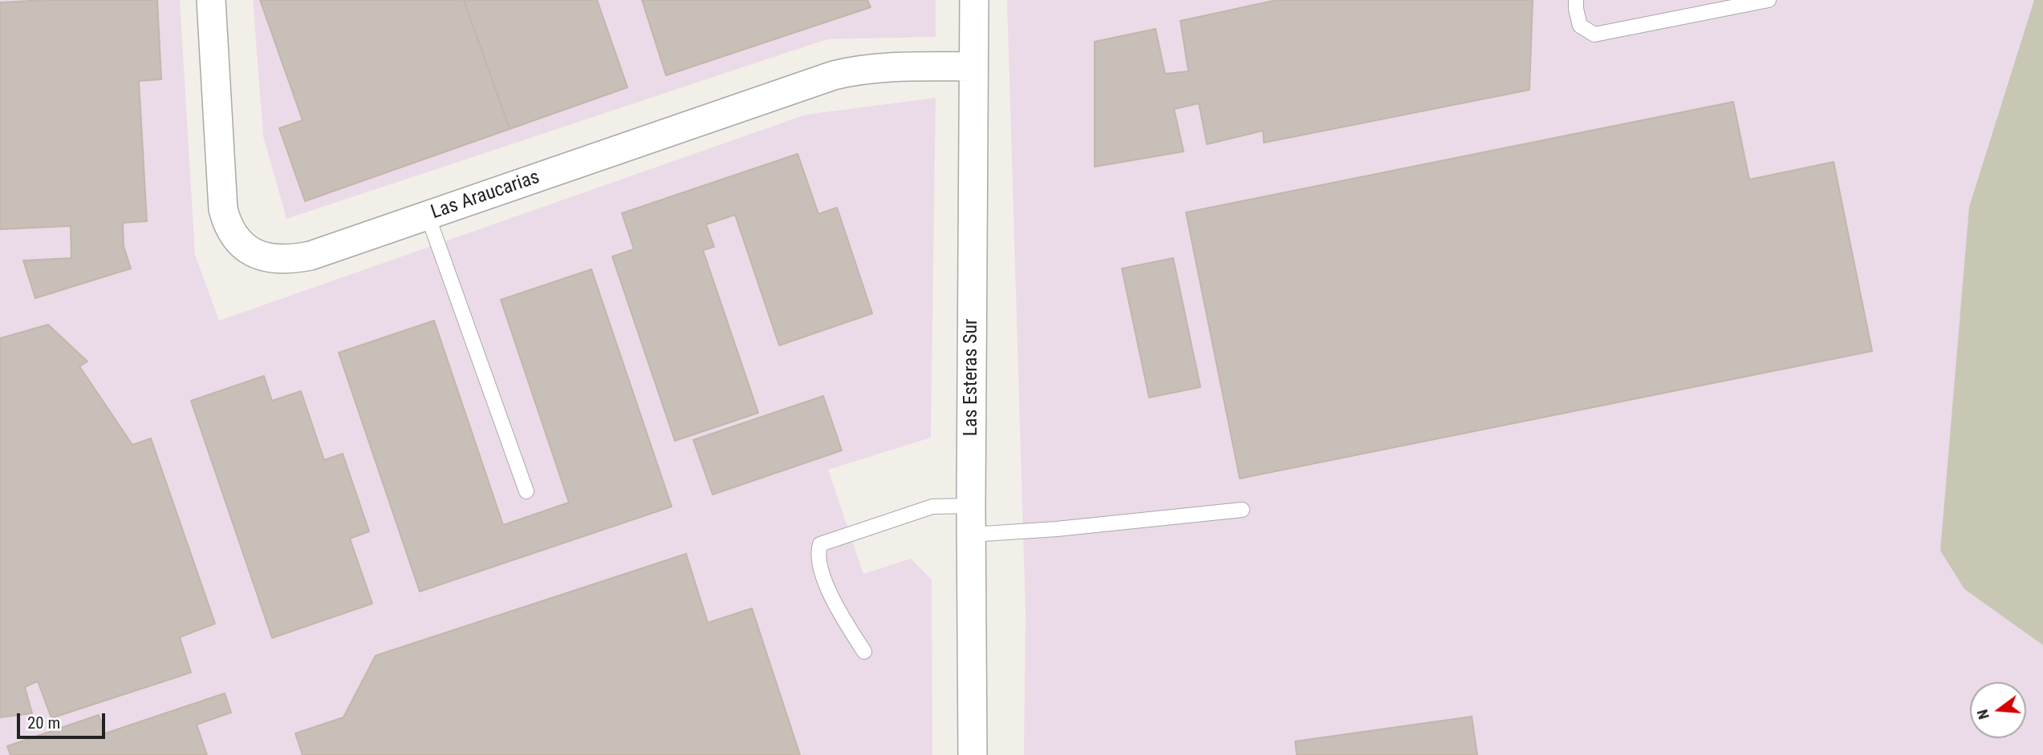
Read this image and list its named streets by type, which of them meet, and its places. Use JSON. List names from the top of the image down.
{
  "streets": {
    "street": ["Las Araucarias", "Las Esteras Sur"]
  },
  "crossings": [
    ["Las Araucarias", "Las Esteras Sur"]
  ],
  "scale_bar": "20 m",
  "north": "left"
}
